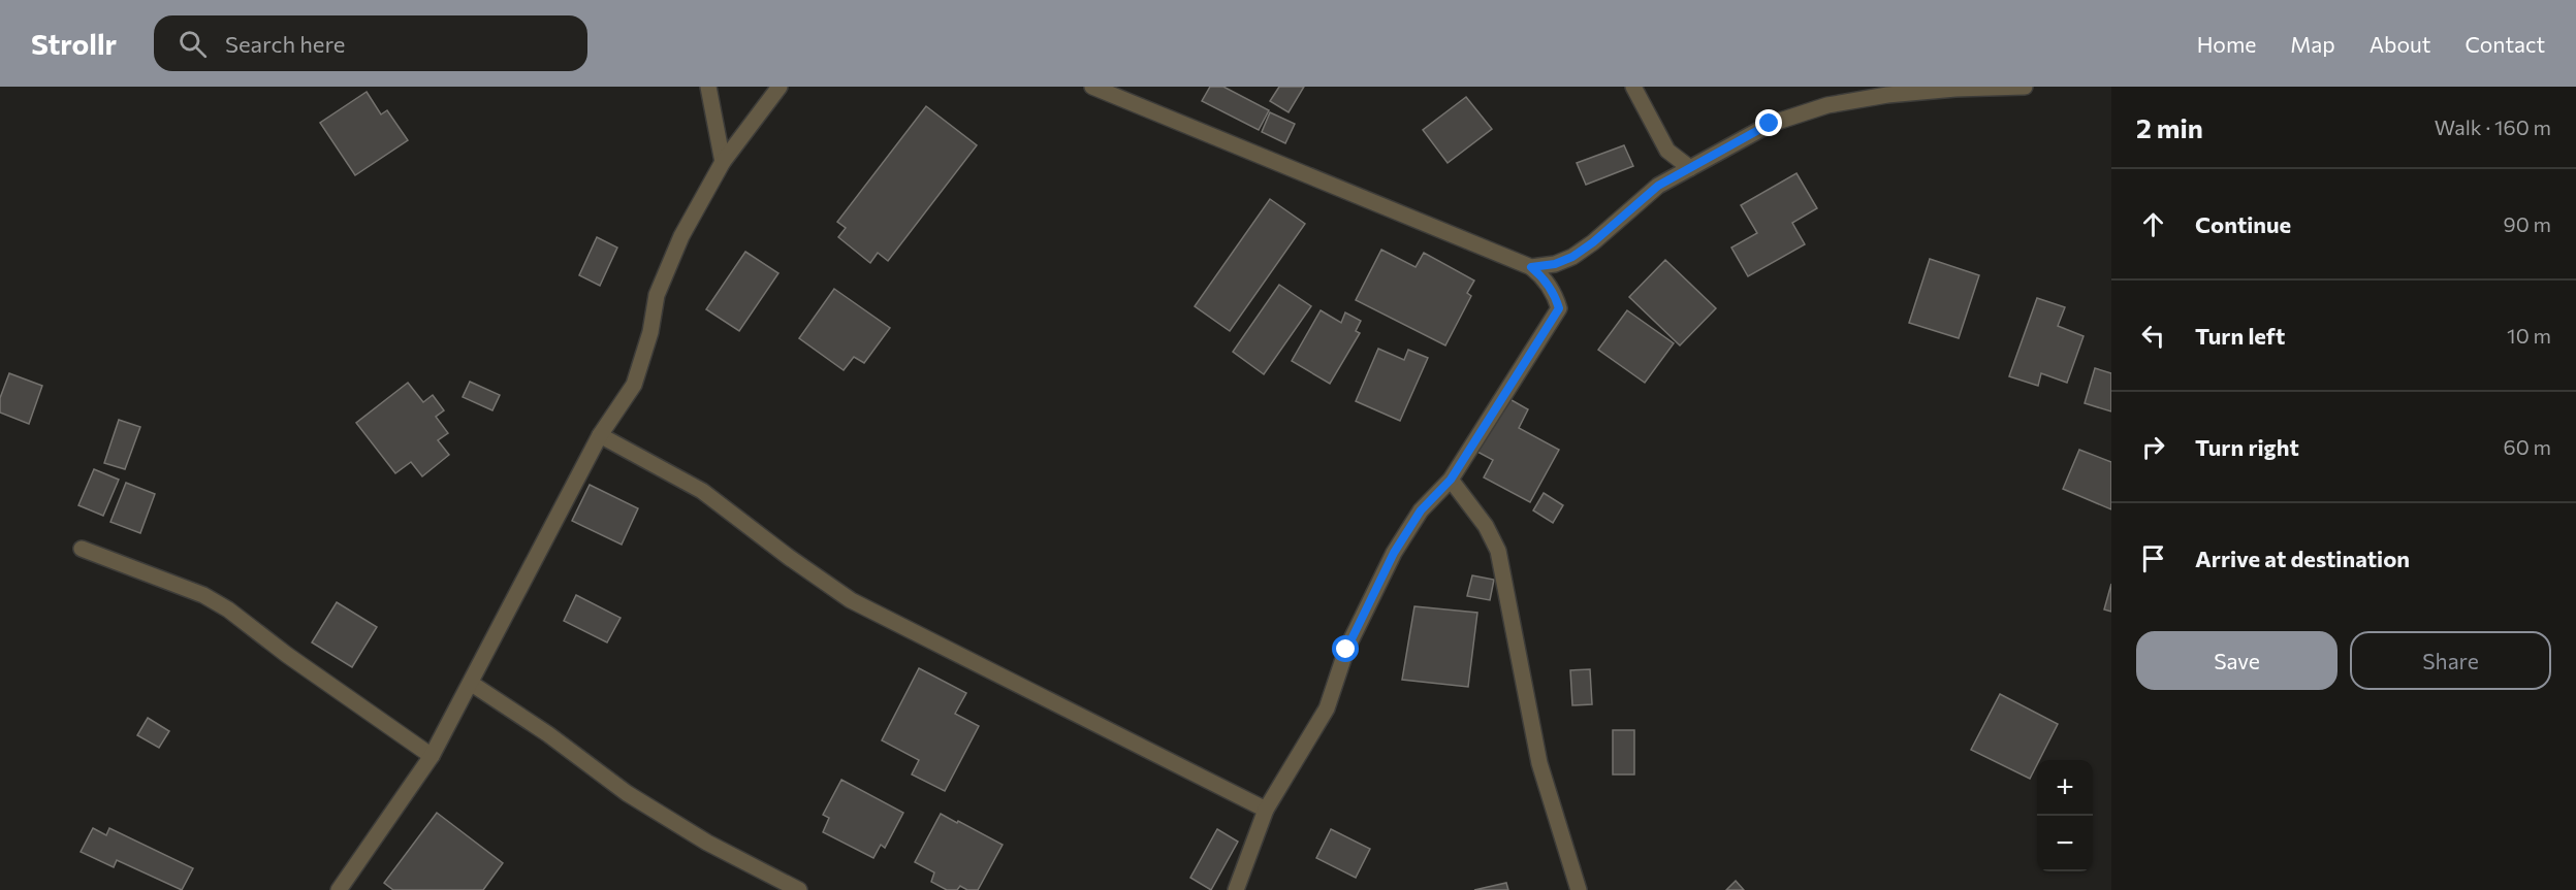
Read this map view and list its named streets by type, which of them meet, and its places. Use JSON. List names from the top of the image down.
{
  "page": {
    "header": "Strollr",
    "search": "Search here",
    "nav": [
      "Home",
      "Map",
      "About",
      "Contact"
    ],
    "heading": ["2 min", "Walk · 160 m"],
    "list": [
      ["Continue", "90 m"],
      ["Turn left", "10 m"],
      ["Turn right", "60 m"],
      "Arrive at destination"
    ],
    "buttons": ["Save", "Share"],
    "map_buttons": ["+", "−"]
  }
}
